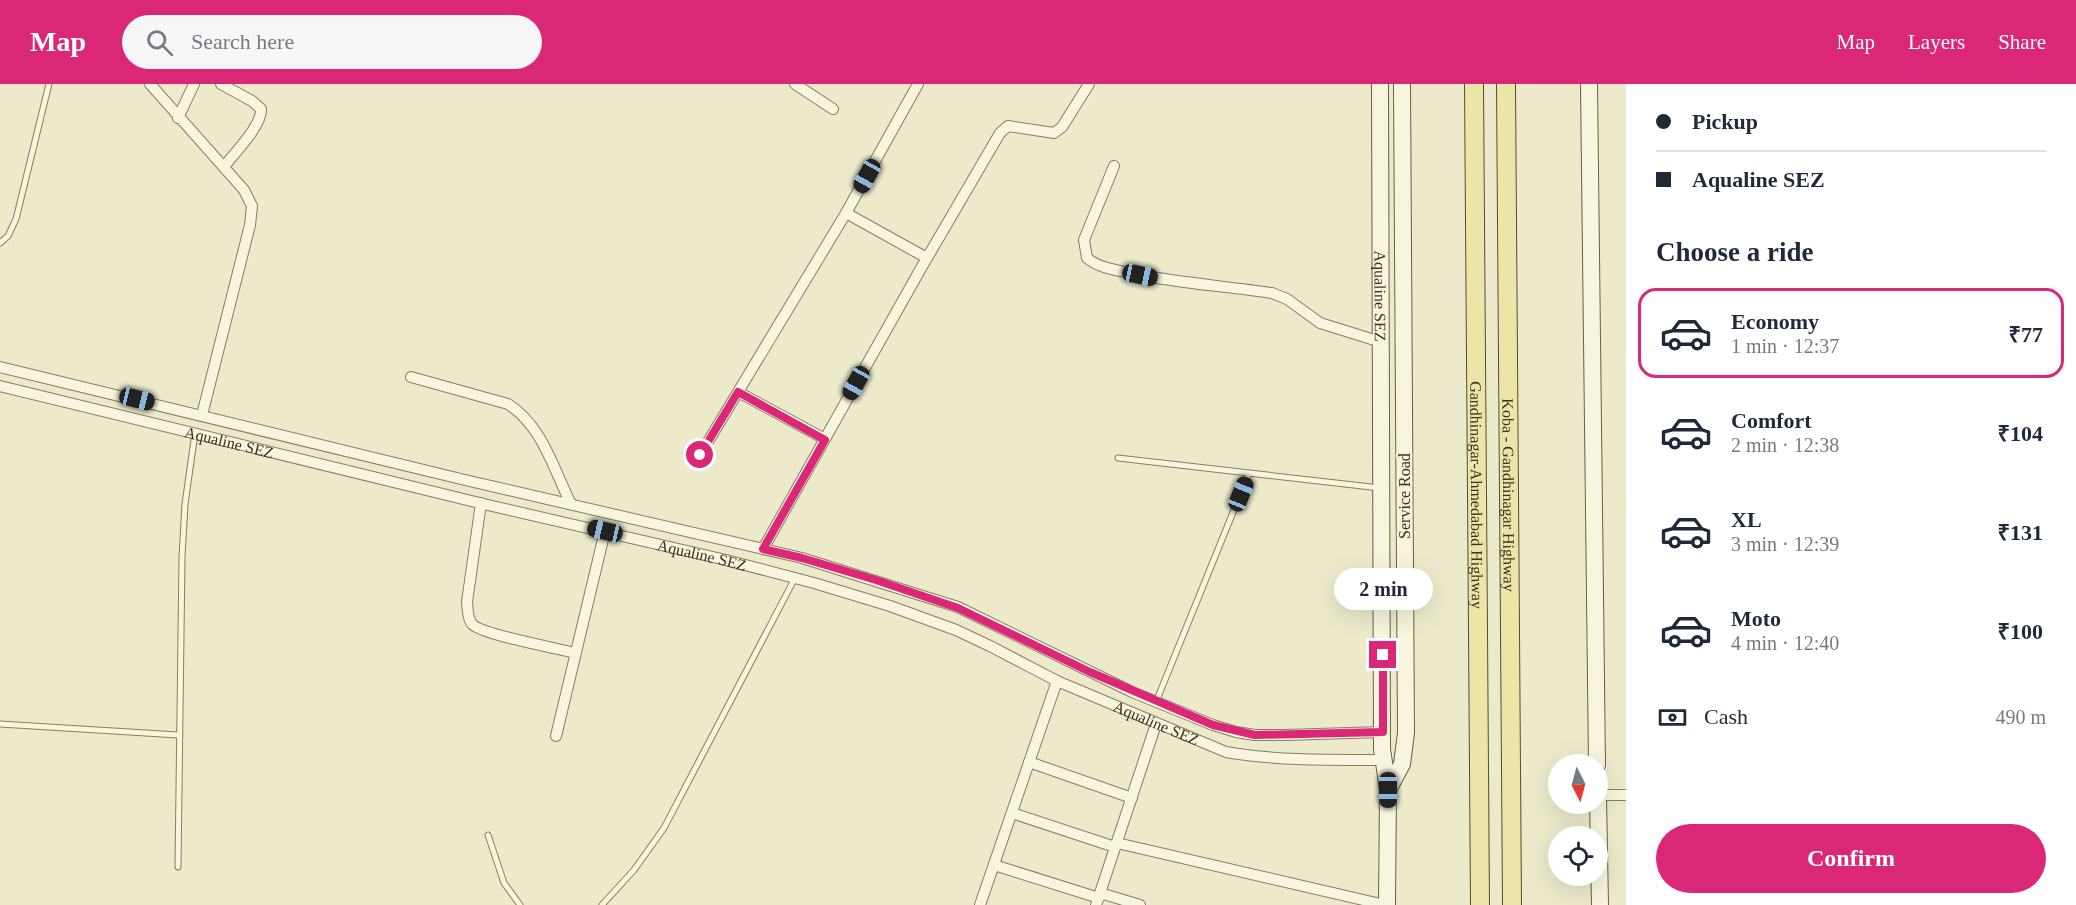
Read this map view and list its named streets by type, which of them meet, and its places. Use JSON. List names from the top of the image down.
{
  "streets": {
    "main road": ["Gandhinagar-Ahmedabad Highway", "Koba - Gandhinagar Highway"],
    "street": ["Aqualine SEZ", "Service Road"]
  },
  "crossings": [
    ["Aqualine SEZ", "Service Road"]
  ],
  "north": "bottom",
  "page": {
    "header": "Map",
    "search": "Search here",
    "nav": ["Map", "Layers", "Share"],
    "banner": ["Pickup", "Aqualine SEZ"],
    "heading": "Choose a ride",
    "list": [
      {
        "name": "Economy",
        "note": "1 min · 12:37",
        "value": "₹77"
      },
      {
        "name": "Comfort",
        "note": "2 min · 12:38",
        "value": "₹104"
      },
      {
        "name": "XL",
        "note": "3 min · 12:39",
        "value": "₹131"
      },
      {
        "name": "Moto",
        "note": "4 min · 12:40",
        "value": "₹100"
      }
    ],
    "bubble": "2 min",
    "pay": ["Cash", "490 m"],
    "buttons": "Confirm"
  }
}
